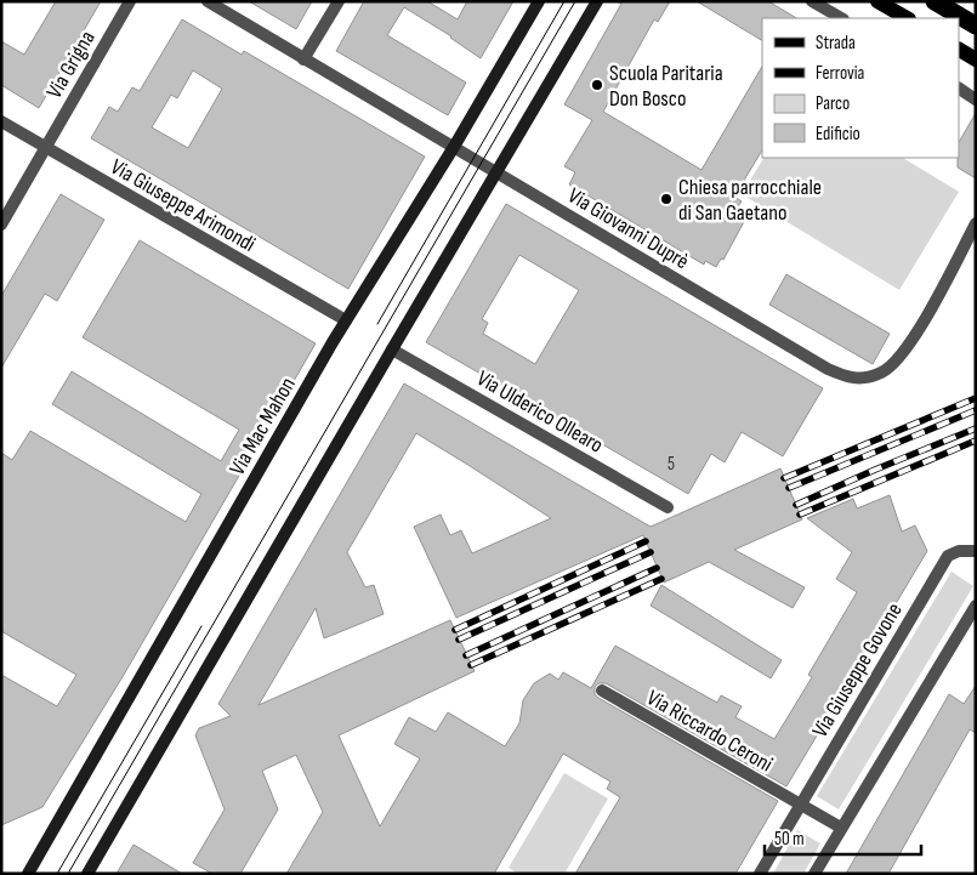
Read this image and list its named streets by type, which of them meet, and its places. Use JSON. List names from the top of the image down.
{
  "streets": {
    "main road": ["Via Mac Mahon"],
    "street": [
      "Via Grigna",
      "Via Giuseppe Arimondi",
      "Via Giovanni Duprè",
      "Via Ulderico Ollearo",
      "Via Giuseppe Govone",
      "Via Riccardo Ceroni"
    ]
  },
  "crossings": [
    ["Via Grigna", "Via Giuseppe Arimondi"],
    ["Via Giuseppe Arimondi", "Via Mac Mahon"],
    ["Via Giovanni Duprè", "Via Mac Mahon"],
    ["Via Giuseppe Govone", "Via Riccardo Ceroni"]
  ],
  "places": ["Scuola Paritaria Don Bosco", "Chiesa parrocchiale di San Gaetano"],
  "house_numbers": ["5"],
  "legend": [
    "Strada",
    "Ferrovia",
    "Parco",
    "Edificio"
  ],
  "scale_bar": "50 m"
}
